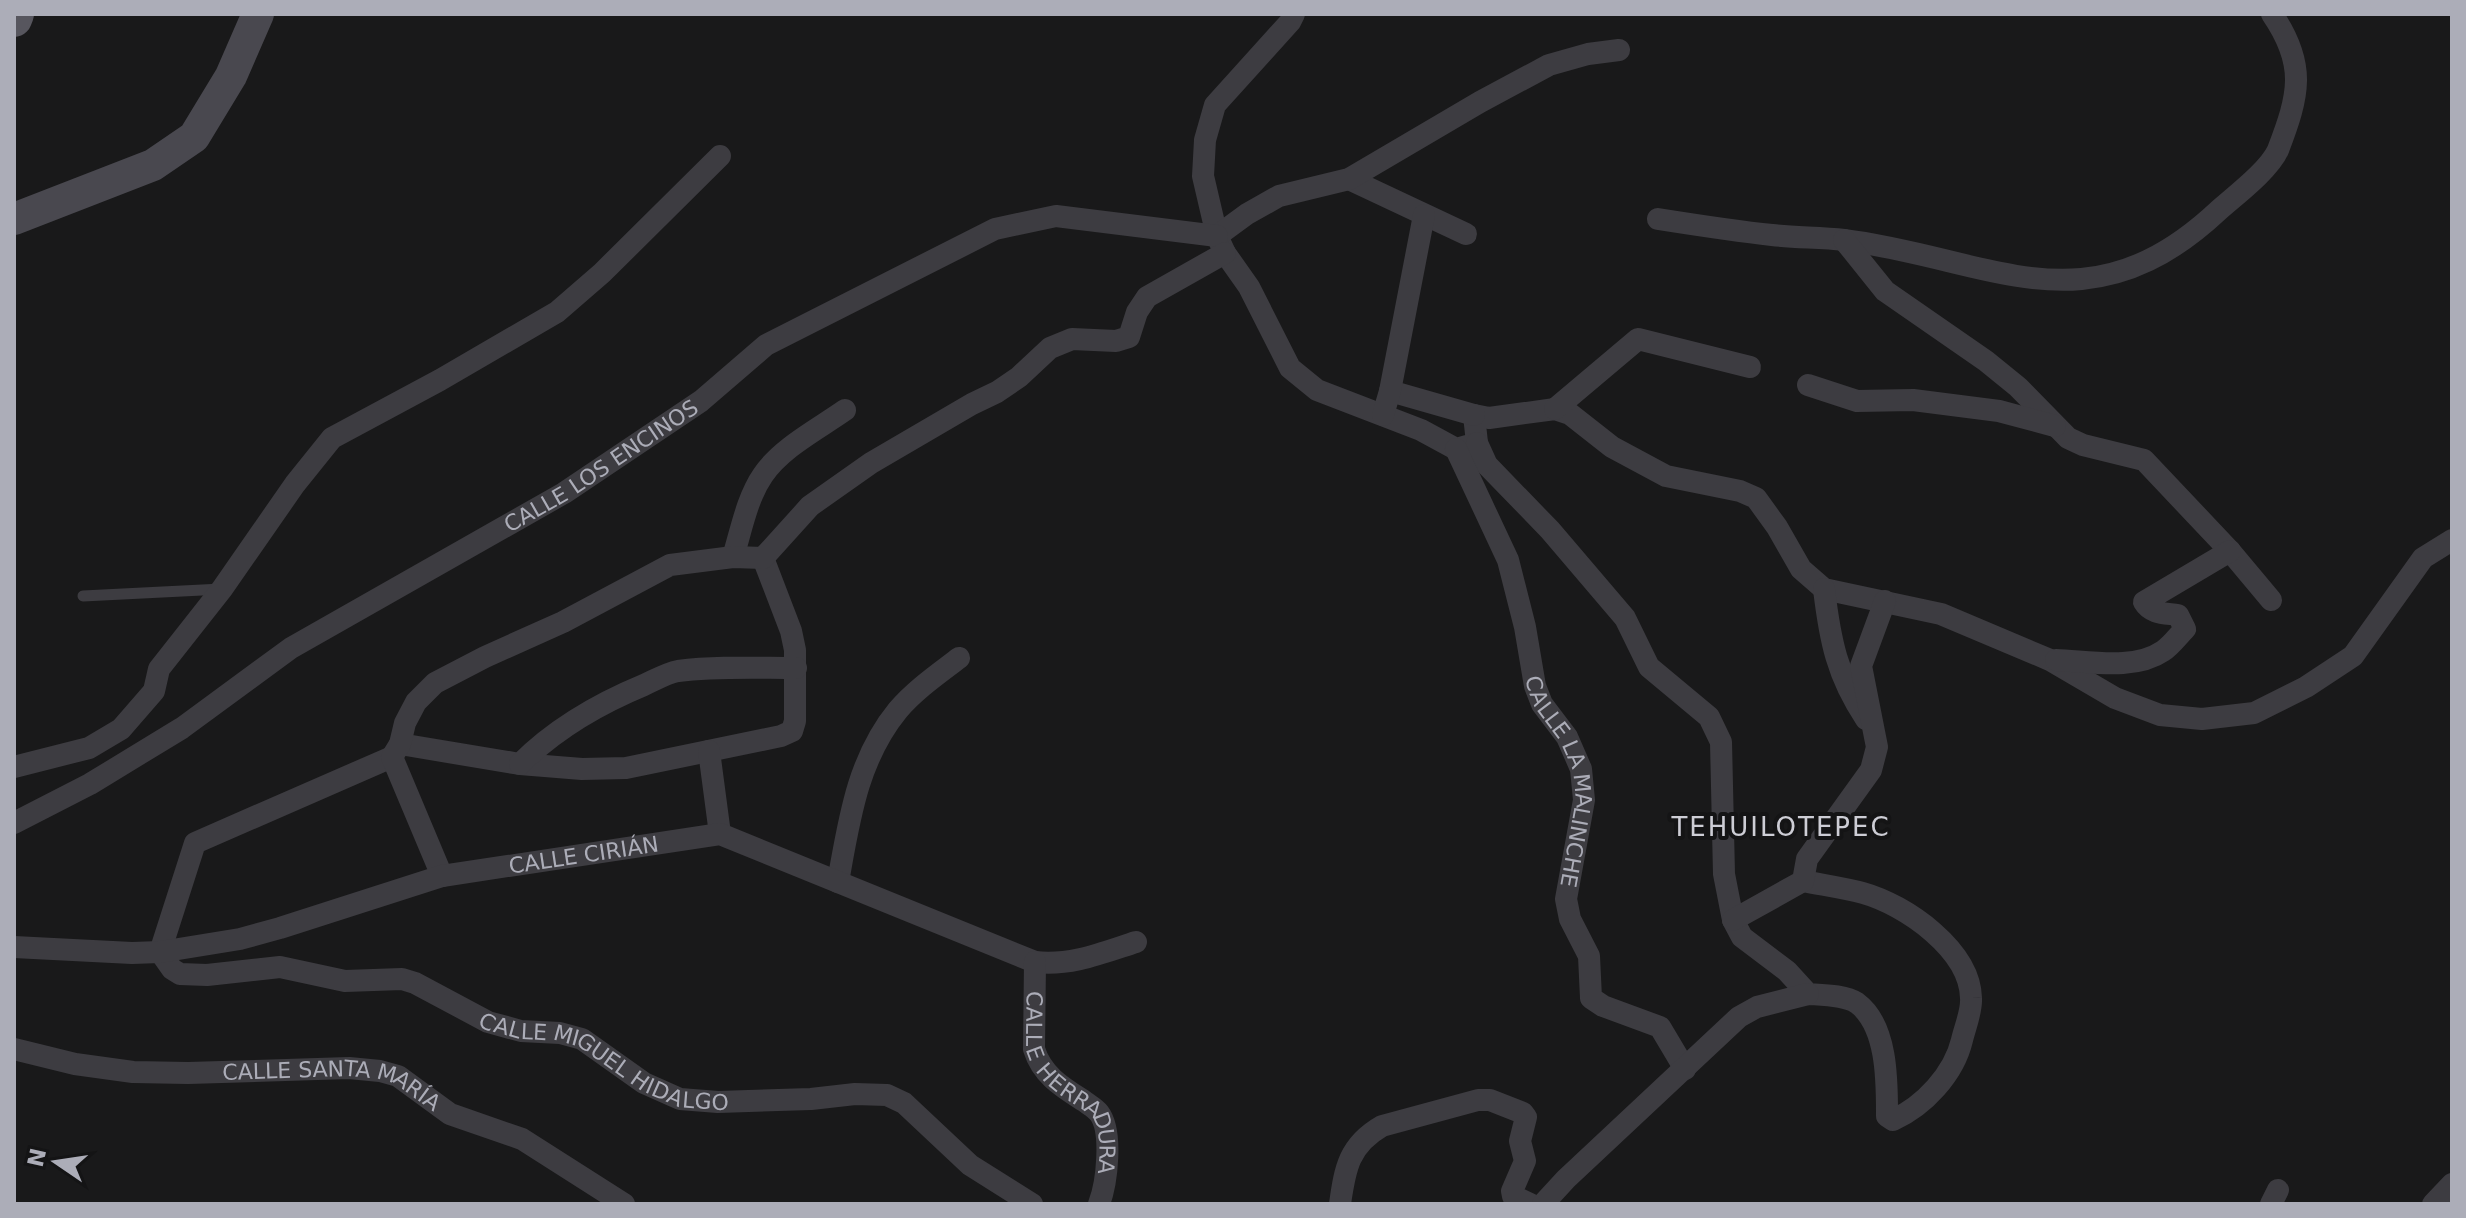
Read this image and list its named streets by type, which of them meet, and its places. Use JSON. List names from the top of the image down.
{
  "streets": {
    "street": [
      "CALLE LOS ENCINOS",
      "CALLE LA MALINCHE",
      "CALLE CIRIÁN",
      "CALLE MIGUEL HIDALGO",
      "CALLE HERRADURA",
      "CALLE SANTA MARÍA"
    ]
  },
  "crossings": [
    ["CALLE CIRIÁN", "CALLE MIGUEL HIDALGO"]
  ],
  "districts": ["TEHUILOTEPEC"],
  "north": "left"
}
